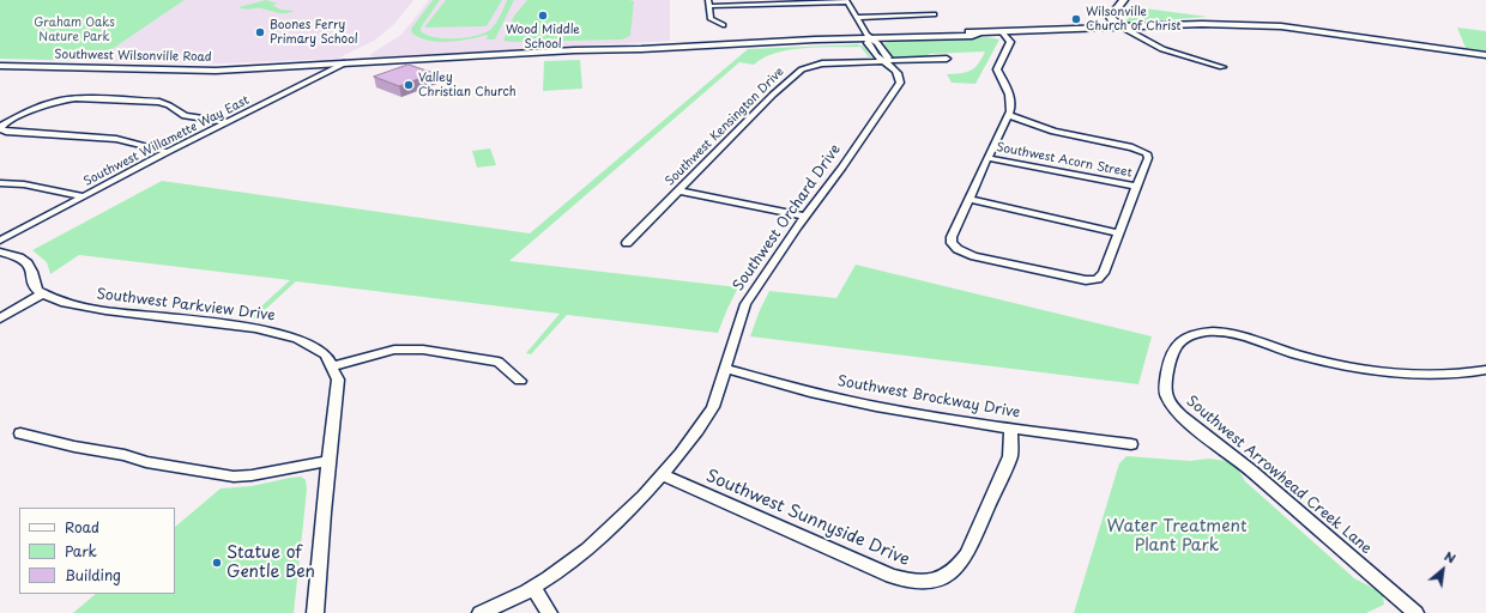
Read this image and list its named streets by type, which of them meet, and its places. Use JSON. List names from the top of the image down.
{
  "streets": {
    "main road": ["Southwest Wilsonville Road"],
    "street": [
      "Southwest Kensington Drive",
      "Southwest Willamette Way East",
      "Southwest Acorn Street",
      "Southwest Orchard Drive",
      "Southwest Parkview Drive",
      "Southwest Brockway Drive",
      "Southwest Arrowhead Creek Lane",
      "Southwest Sunnyside Drive"
    ]
  },
  "crossings": [
    ["Southwest Wilsonville Road", "Southwest Willamette Way East"],
    ["Southwest Wilsonville Road", "Southwest Orchard Drive"],
    ["Southwest Kensington Drive", "Southwest Orchard Drive"],
    ["Southwest Orchard Drive", "Southwest Brockway Drive"],
    ["Southwest Orchard Drive", "Southwest Sunnyside Drive"],
    ["Southwest Brockway Drive", "Southwest Sunnyside Drive"]
  ],
  "parks": ["Graham Oaks Nature Park", "Water Treatment Plant Park"],
  "places": [
    "Wood Middle School",
    "Wilsonville Church of Christ",
    "Boones Ferry Primary School",
    "Valley Christian Church",
    "Statue of Gentle Ben"
  ],
  "legend": ["Road", "Park", "Building"],
  "north": "top right"
}
